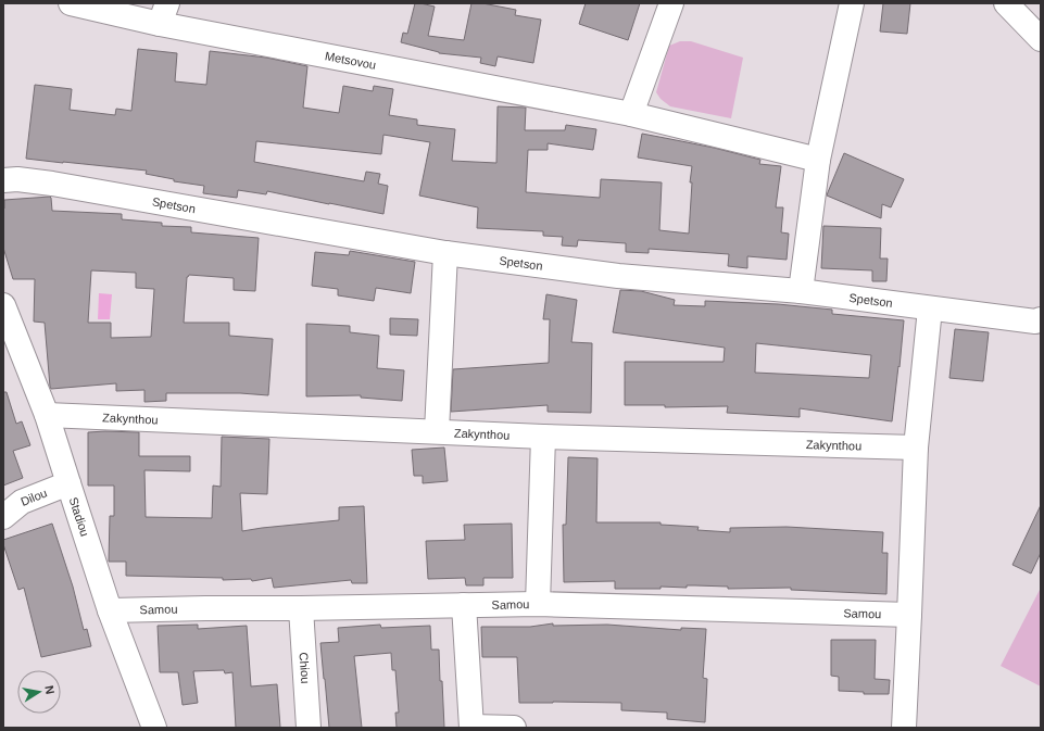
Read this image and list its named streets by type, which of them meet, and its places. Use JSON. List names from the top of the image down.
{
  "streets": {
    "street": [
      "Metsovou",
      "Spetson",
      "Zakynthou",
      "Dilou",
      "Stadiou",
      "Samou",
      "Chiou"
    ]
  },
  "crossings": [
    ["Zakynthou", "Stadiou"],
    ["Dilou", "Stadiou"],
    ["Stadiou", "Samou"],
    ["Samou", "Chiou"]
  ],
  "north": "right"
}
